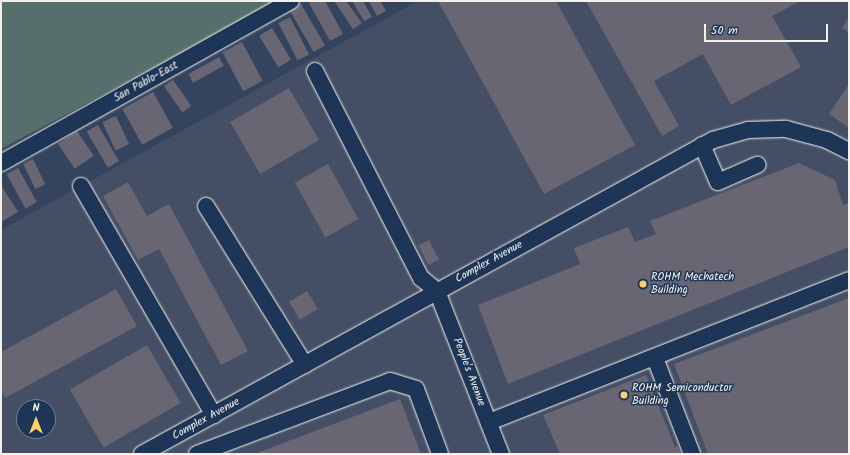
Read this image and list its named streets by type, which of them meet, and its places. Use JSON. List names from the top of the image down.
{
  "streets": {
    "street": ["San Pablo-East", "Complex Avenue", "People's Avenue"]
  },
  "crossings": [
    ["Complex Avenue", "People's Avenue"]
  ],
  "places": ["ROHM Mechatech Building", "ROHM Semiconductor Building"],
  "scale_bar": "50 m",
  "north": "top"
}
